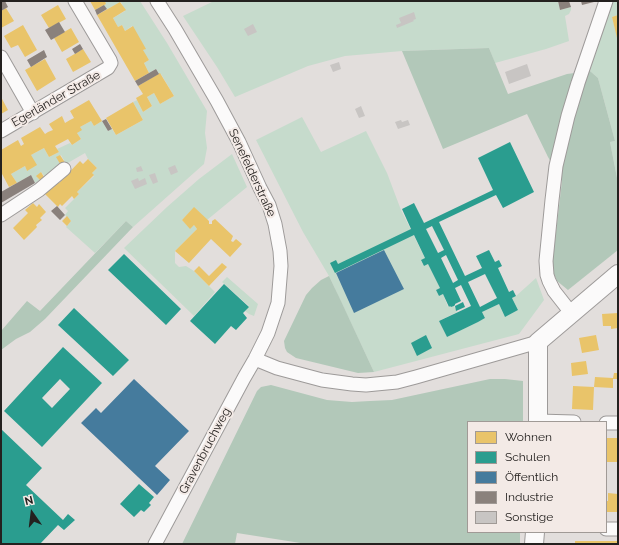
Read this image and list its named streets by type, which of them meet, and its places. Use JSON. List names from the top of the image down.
{
  "streets": {
    "street": ["Egerländer Straße", "Senefelderstraße", "Gravenbruchweg"]
  },
  "crossings": [
    ["Senefelderstraße", "Gravenbruchweg"]
  ],
  "legend": [
    "Wohnen",
    "Schulen",
    "Öffentlich",
    "Industrie",
    "Sonstige"
  ],
  "north": "top"
}
